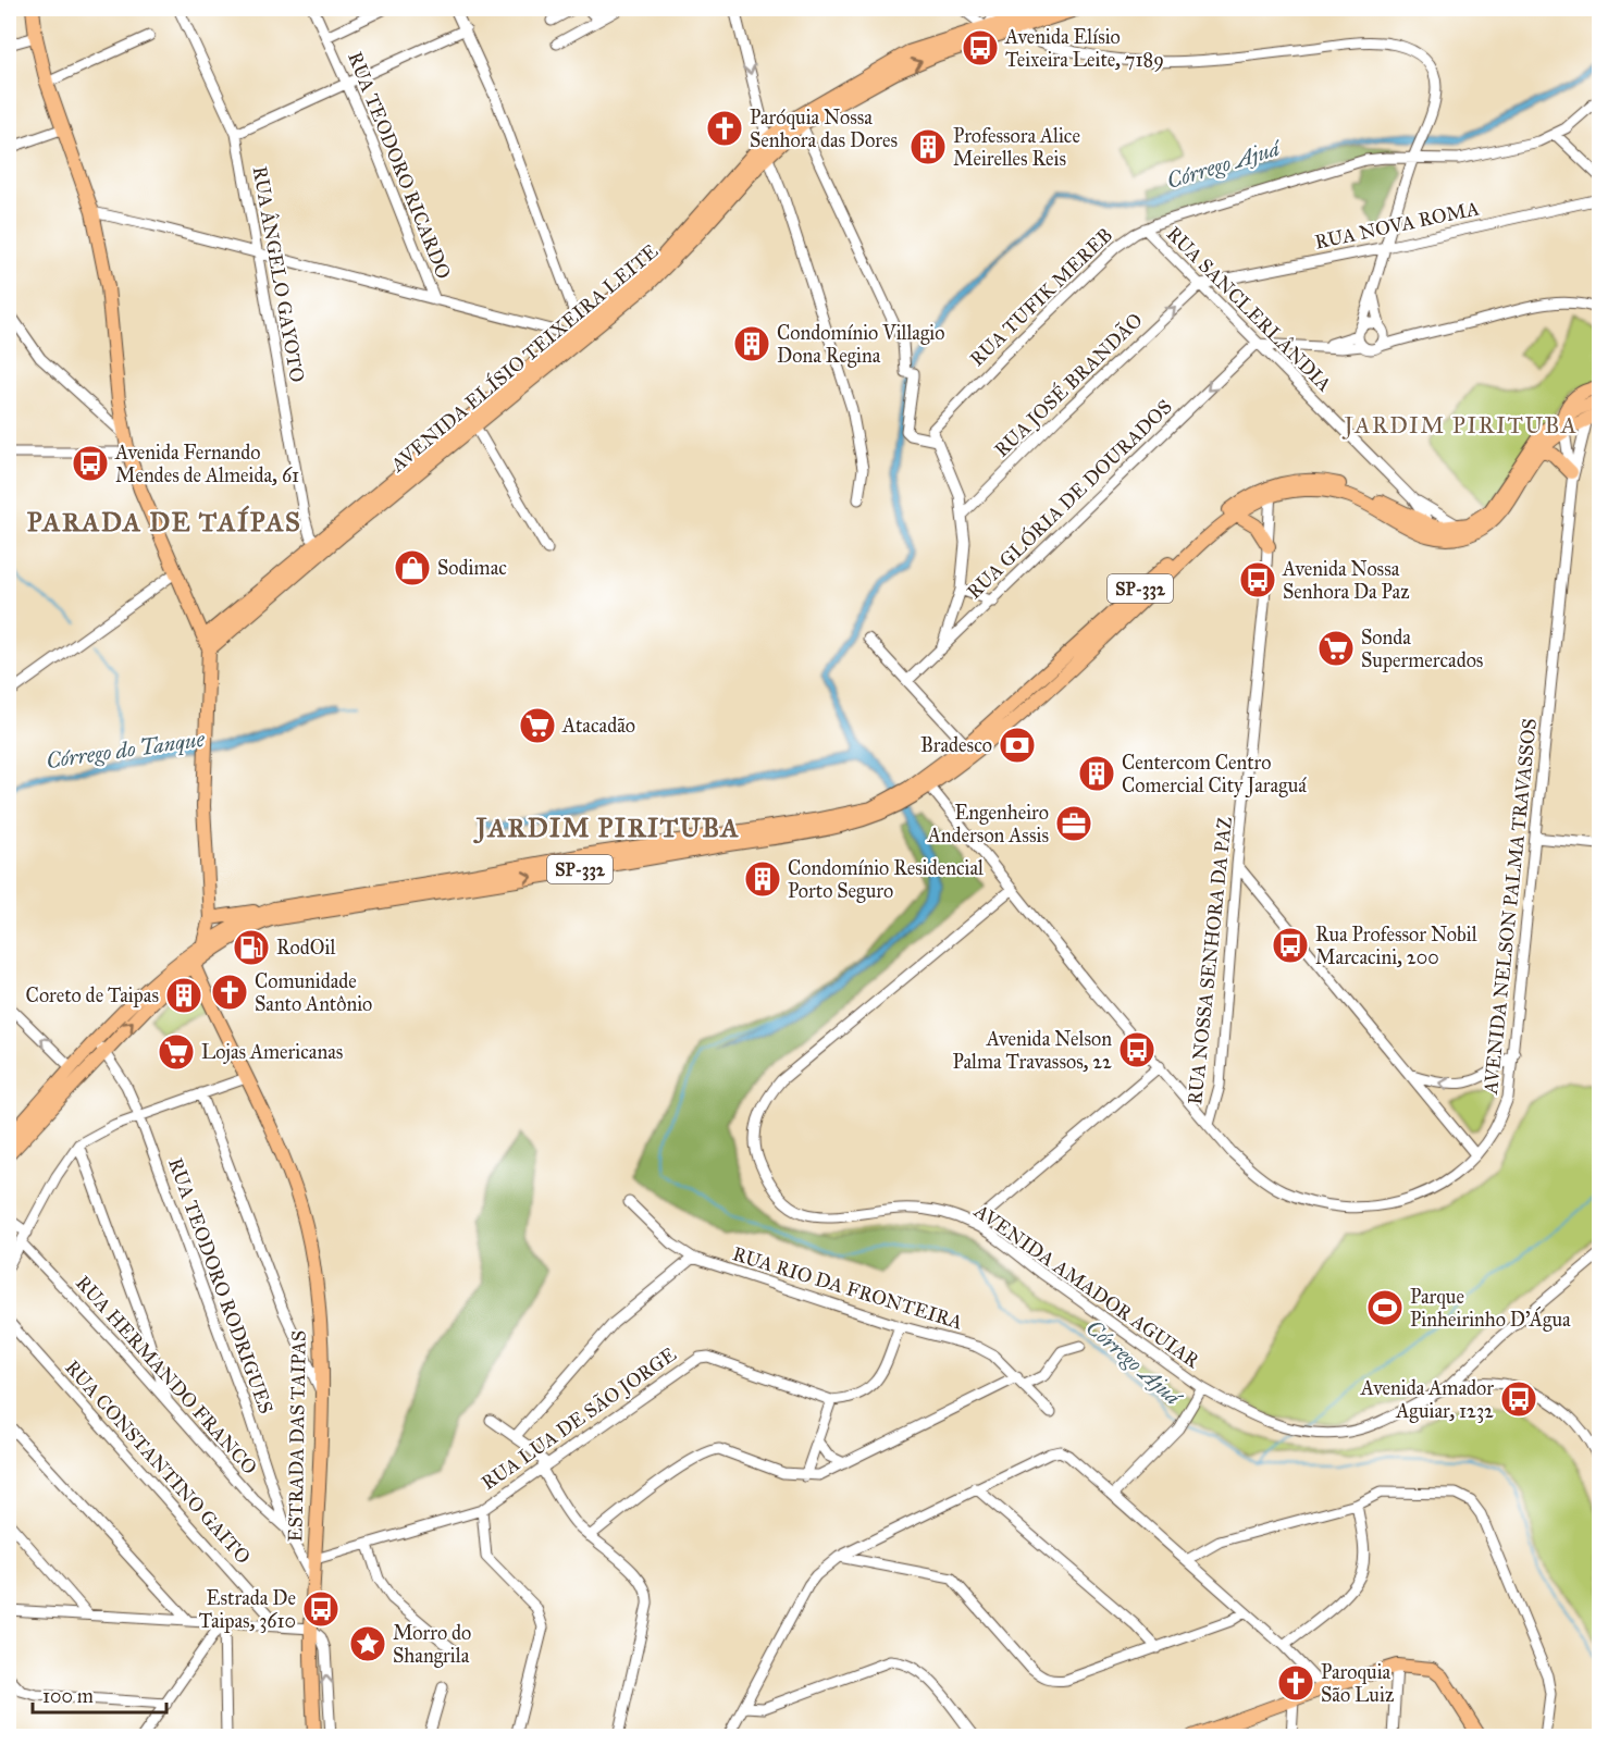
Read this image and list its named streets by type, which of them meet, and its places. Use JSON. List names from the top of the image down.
{
  "streets": {
    "main road": ["AVENIDA ELÍSIO TEIXEIRA LEITE", "SP-332", "ESTRADA DAS TAIPAS"],
    "street": [
      "RUA TEODORO RICARDO",
      "RUA NOVA ROMA",
      "RUA ÂNGELO GAYOTO",
      "RUA TUFIK MEREB",
      "RUA SANCLERLÂNDIA",
      "RUA JOSÉ BRANDÃO",
      "RUA GLÓRIA DE DOURADOS",
      "AVENIDA NELSON PALMA TRAVASSOS",
      "RUA NOSSA SENHORA DA PAZ",
      "RUA TEODORO RODRIGUES",
      "AVENIDA AMADOR AGUIAR",
      "RUA RIO DA FRONTEIRA",
      "RUA HERMANDO FRANCO",
      "RUA LUA DE SÃO JORGE",
      "RUA CONSTANTINO GAITO"
    ]
  },
  "crossings": [
    ["RUA NOVA ROMA", "RUA SANCLERLÂNDIA"],
    ["RUA NOVA ROMA", "RUA JOSÉ BRANDÃO"],
    ["RUA ÂNGELO GAYOTO", "AVENIDA ELÍSIO TEIXEIRA LEITE"],
    ["RUA TUFIK MEREB", "RUA SANCLERLÂNDIA"],
    ["RUA SANCLERLÂNDIA", "RUA JOSÉ BRANDÃO"],
    ["RUA SANCLERLÂNDIA", "RUA GLÓRIA DE DOURADOS"],
    ["RUA SANCLERLÂNDIA", "SP-332"],
    ["SP-332", "AVENIDA NELSON PALMA TRAVASSOS"],
    ["SP-332", "RUA NOSSA SENHORA DA PAZ"],
    ["SP-332", "RUA TEODORO RODRIGUES"],
    ["SP-332", "ESTRADA DAS TAIPAS"],
    ["AVENIDA NELSON PALMA TRAVASSOS", "RUA NOSSA SENHORA DA PAZ"],
    ["AVENIDA NELSON PALMA TRAVASSOS", "AVENIDA AMADOR AGUIAR"],
    ["RUA TEODORO RODRIGUES", "RUA HERMANDO FRANCO"],
    ["RUA TEODORO RODRIGUES", "ESTRADA DAS TAIPAS"],
    ["RUA LUA DE SÃO JORGE", "ESTRADA DAS TAIPAS"]
  ],
  "one_way": ["RUA JOSÉ BRANDÃO", "RUA GLÓRIA DE DOURADOS"],
  "districts": ["JARDIM PIRITUBA", "PARADA DE TAÍPAS", "JARDIM PIRITUBA"],
  "water": ["Córrego Ajuá", "Córrego do Tanque"],
  "places": {
    "bus stop": [
      "Avenida Elísio Teixeira Leite, 7189",
      "Avenida Fernando Mendes de Almeida, 61",
      "Avenida Nossa Senhora Da Paz",
      "Rua Professor Nobil Marcacini, 200",
      "Avenida Nelson Palma Travassos, 22",
      "Avenida Amador Aguiar, 1232",
      "Estrada De Taipas, 3610"
    ],
    "church": ["Paróquia Nossa Senhora das Dores", "Comunidade Santo Antônio", "Paroquia São Luiz"],
    "building": [
      "Professora Alice Meirelles Reis",
      "Condomínio Villagio Dona Regina",
      "Centercom Centro Comercial City Jaraguá",
      "Condomínio Residencial Porto Seguro",
      "Coreto de Taipas"
    ],
    "shop": ["Sodimac"],
    "supermarket": ["Sonda Supermercados", "Atacadão", "Lojas Americanas"],
    "bank": ["Bradesco"],
    "office": ["Engenheiro Anderson Assis"],
    "fuel station": ["RodOil"],
    "sports": ["Parque Pinheirinho D'Água"],
    "place": ["Morro do Shangrila"]
  },
  "scale_bar": "100 m"
}
